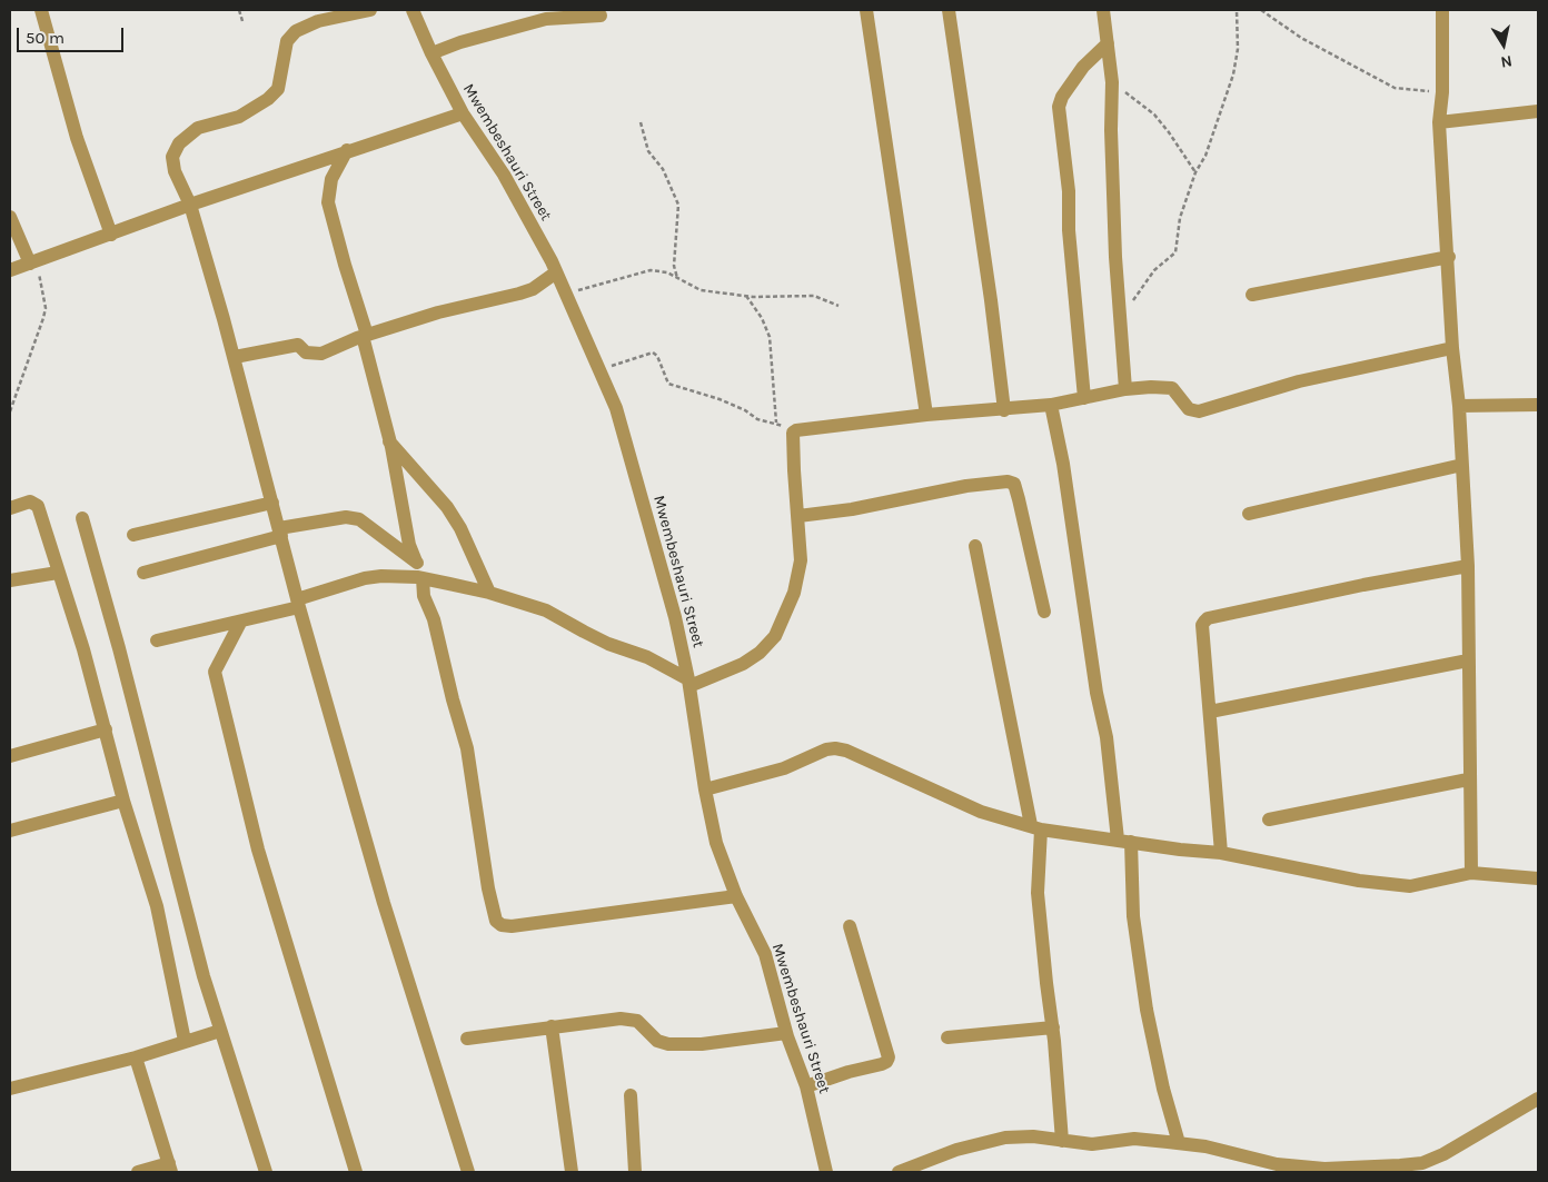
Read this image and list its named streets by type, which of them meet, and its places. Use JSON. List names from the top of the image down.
{
  "streets": {
    "street": ["Mwembeshauri Street"]
  },
  "scale_bar": "50 m",
  "north": "bottom"
}
